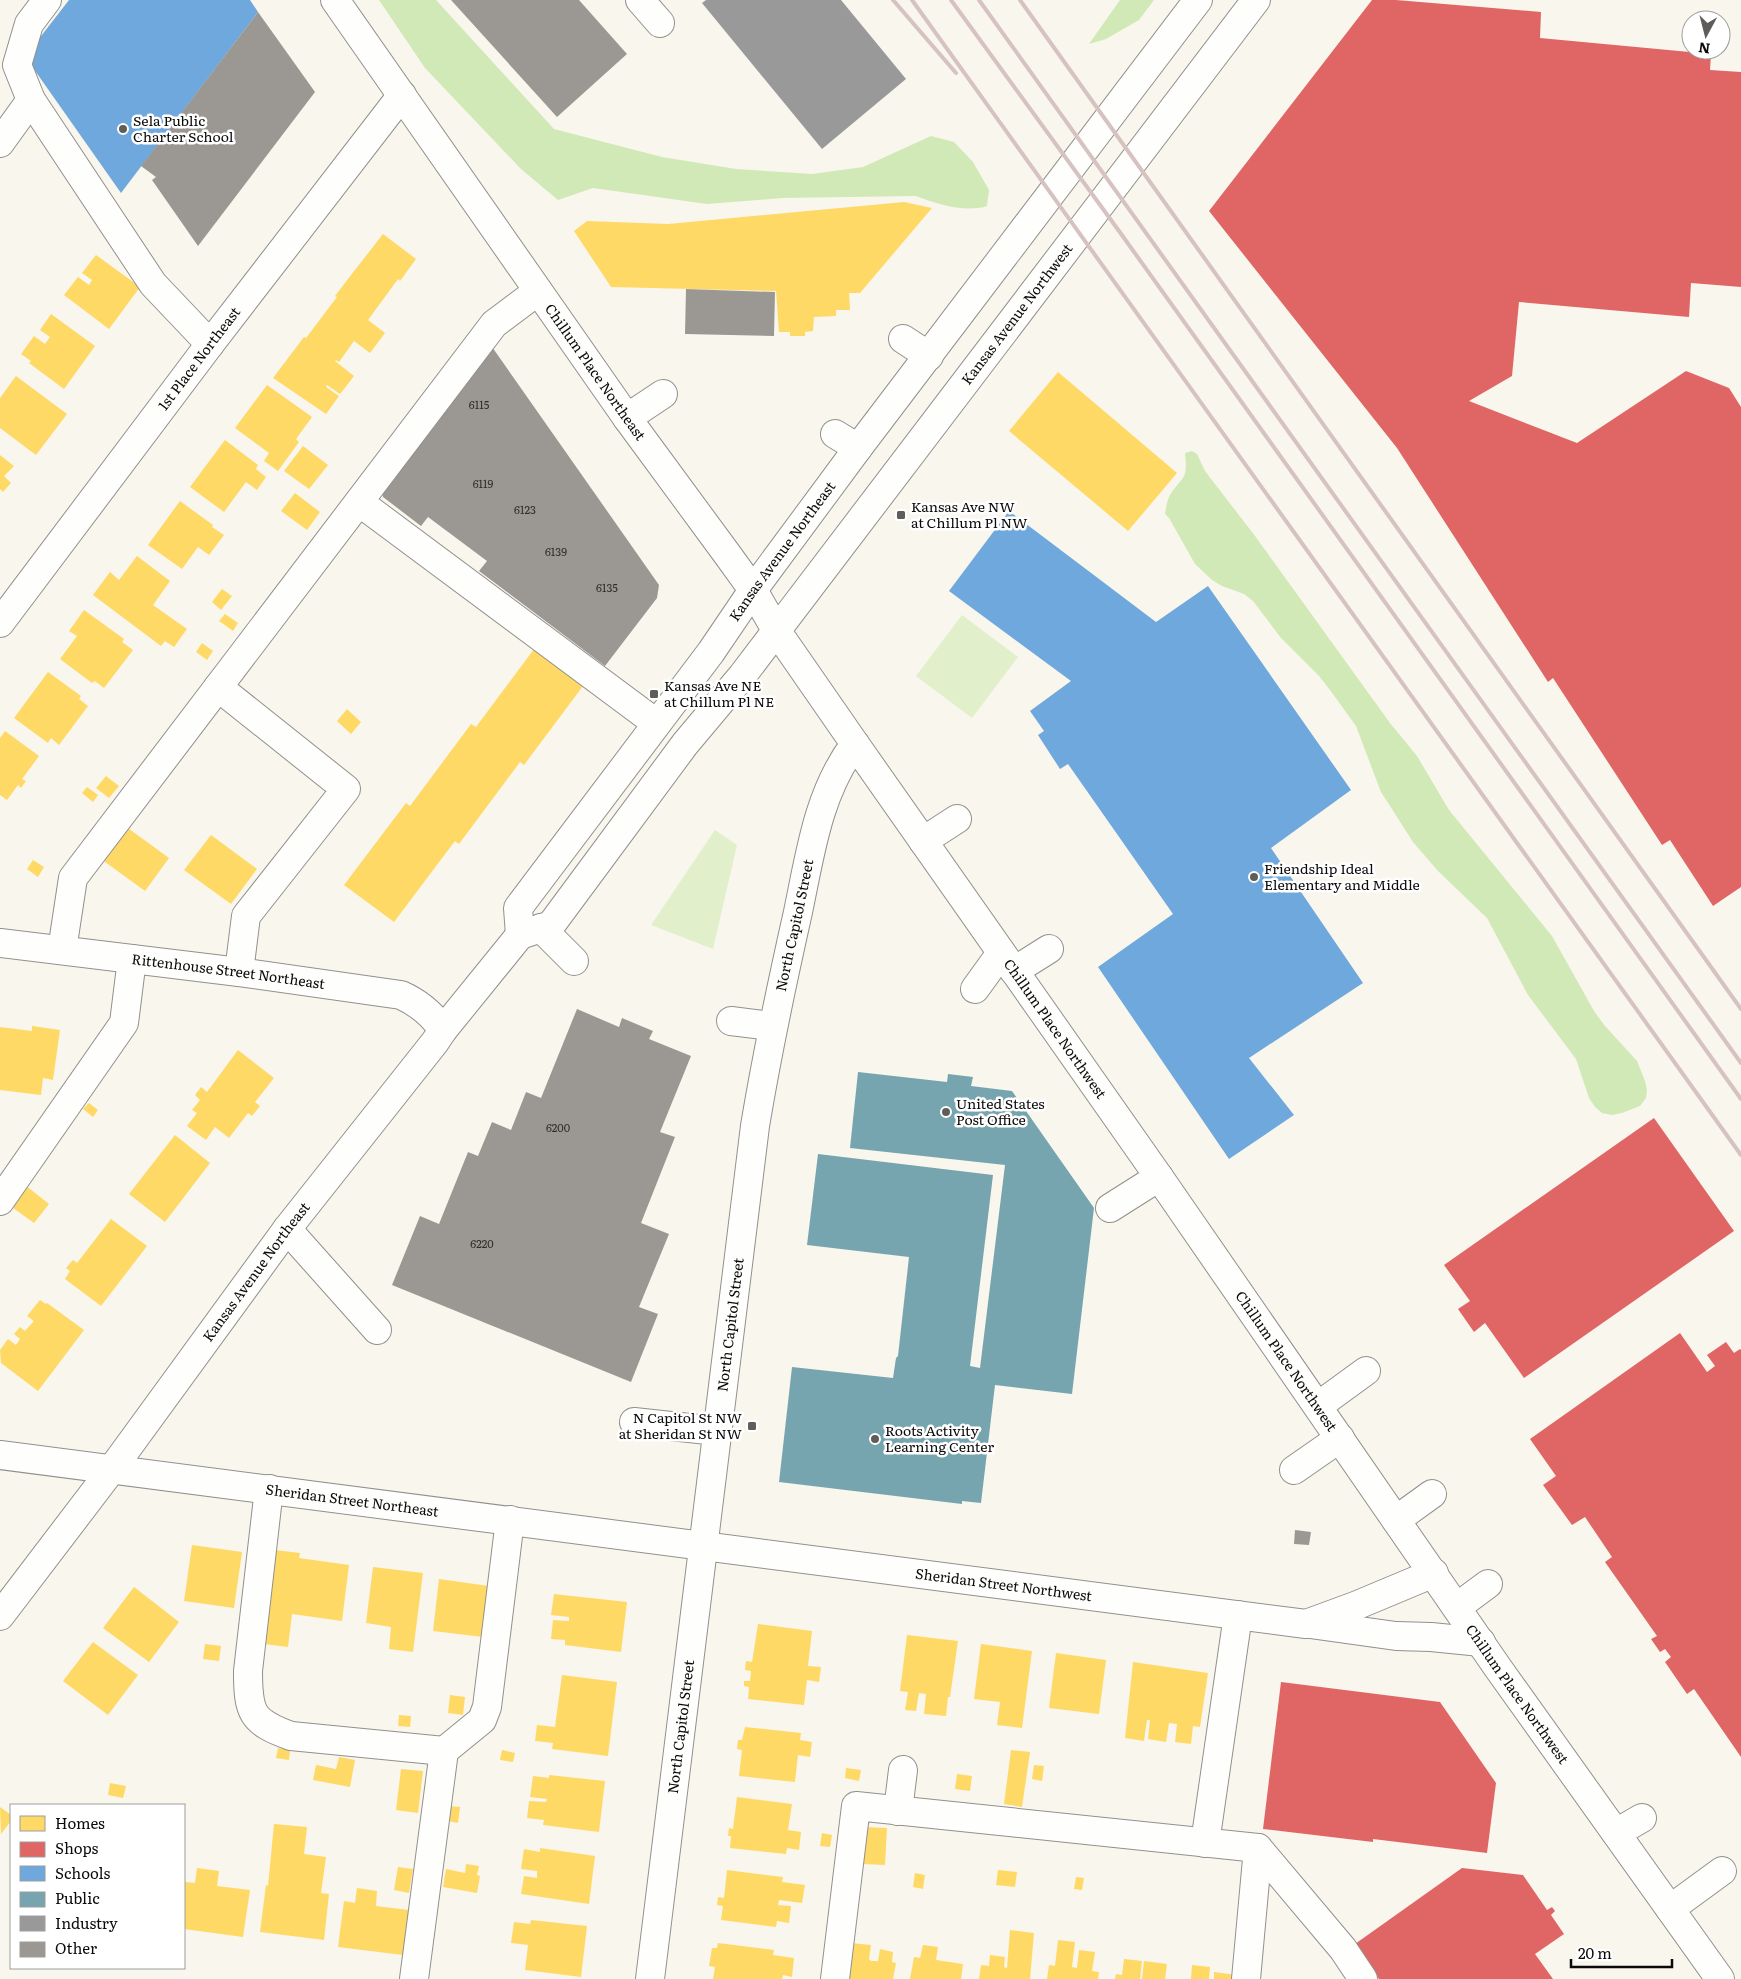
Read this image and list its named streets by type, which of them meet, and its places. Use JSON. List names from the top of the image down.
{
  "streets": {
    "street": [
      "Kansas Avenue Northwest",
      "1st Place Northeast",
      "Chillum Place Northeast",
      "Kansas Avenue Northeast",
      "North Capitol Street",
      "Rittenhouse Street Northeast",
      "Chillum Place Northwest",
      "Sheridan Street Northeast",
      "Sheridan Street Northwest"
    ]
  },
  "crossings": [
    ["Kansas Avenue Northwest", "Chillum Place Northeast"],
    ["Kansas Avenue Northwest", "Kansas Avenue Northeast"],
    ["1st Place Northeast", "Chillum Place Northeast"],
    ["Chillum Place Northeast", "Kansas Avenue Northeast"],
    ["Chillum Place Northeast", "North Capitol Street"],
    ["Chillum Place Northeast", "Chillum Place Northwest"],
    ["Kansas Avenue Northeast", "Rittenhouse Street Northeast"],
    ["Kansas Avenue Northeast", "Sheridan Street Northeast"],
    ["North Capitol Street", "Chillum Place Northwest"],
    ["North Capitol Street", "Sheridan Street Northeast"],
    ["North Capitol Street", "Sheridan Street Northwest"],
    ["Chillum Place Northwest", "Sheridan Street Northwest"],
    ["Sheridan Street Northeast", "Sheridan Street Northwest"]
  ],
  "places": {
    "other": [
      "Sela Public Charter School",
      "Friendship Ideal Elementary and Middle",
      "United States Post Office",
      "Roots Activity Learning Center"
    ],
    "transit": ["Kansas Ave NW at Chillum Pl NW", "Kansas Ave NE at Chillum Pl NE", "N Capitol St NW at Sheridan St NW"]
  },
  "house_numbers": [
    "6115",
    "6119",
    "6123",
    "6139",
    "6135",
    "6200",
    "6220"
  ],
  "legend": [
    "Homes",
    "Shops",
    "Schools",
    "Public",
    "Industry",
    "Other"
  ],
  "scale_bar": "20 m",
  "north": "bottom"
}
